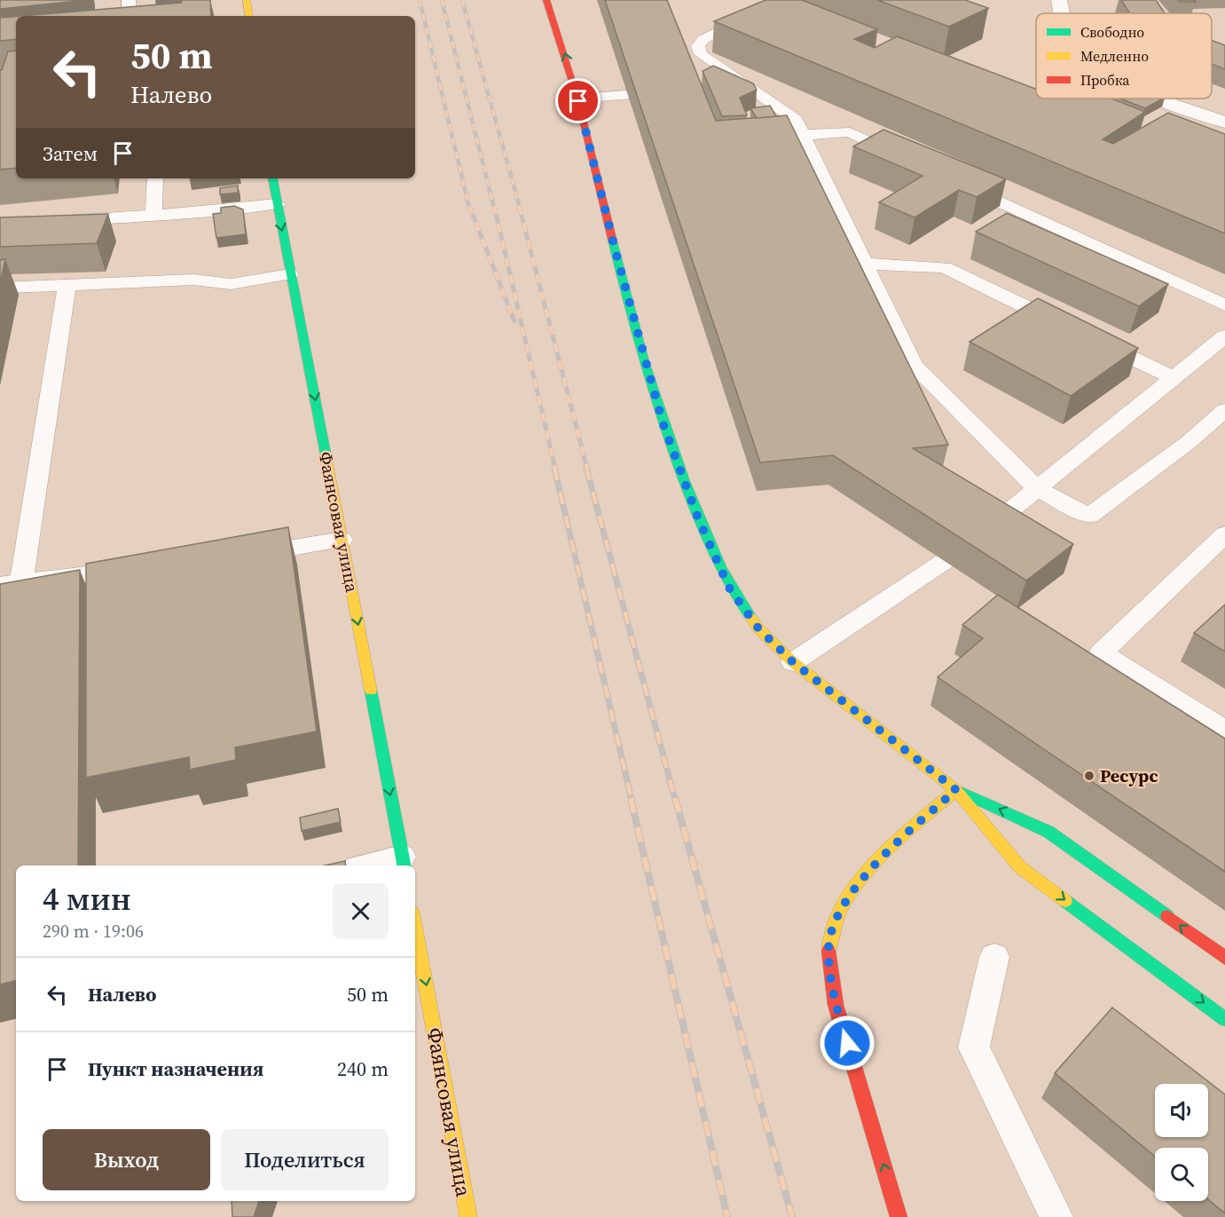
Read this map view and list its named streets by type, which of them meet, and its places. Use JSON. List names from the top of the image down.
{
  "streets": {
    "street": ["Фаянсовая улица"]
  },
  "one_way": ["Фаянсовая улица"],
  "places": ["Ресурс"],
  "legend": ["Свободно", "Медленно", "Пробка"],
  "page": {
    "turn": ["50 m", "Налево"],
    "then": "Затем",
    "heading": ["4 мин", "290 m · 19:06"],
    "list": [
      {
        "name": "Налево",
        "value": "50 m"
      },
      {
        "name": "Пункт назначения",
        "value": "240 m"
      }
    ],
    "buttons": ["Выход", "Поделиться"]
  }
}
